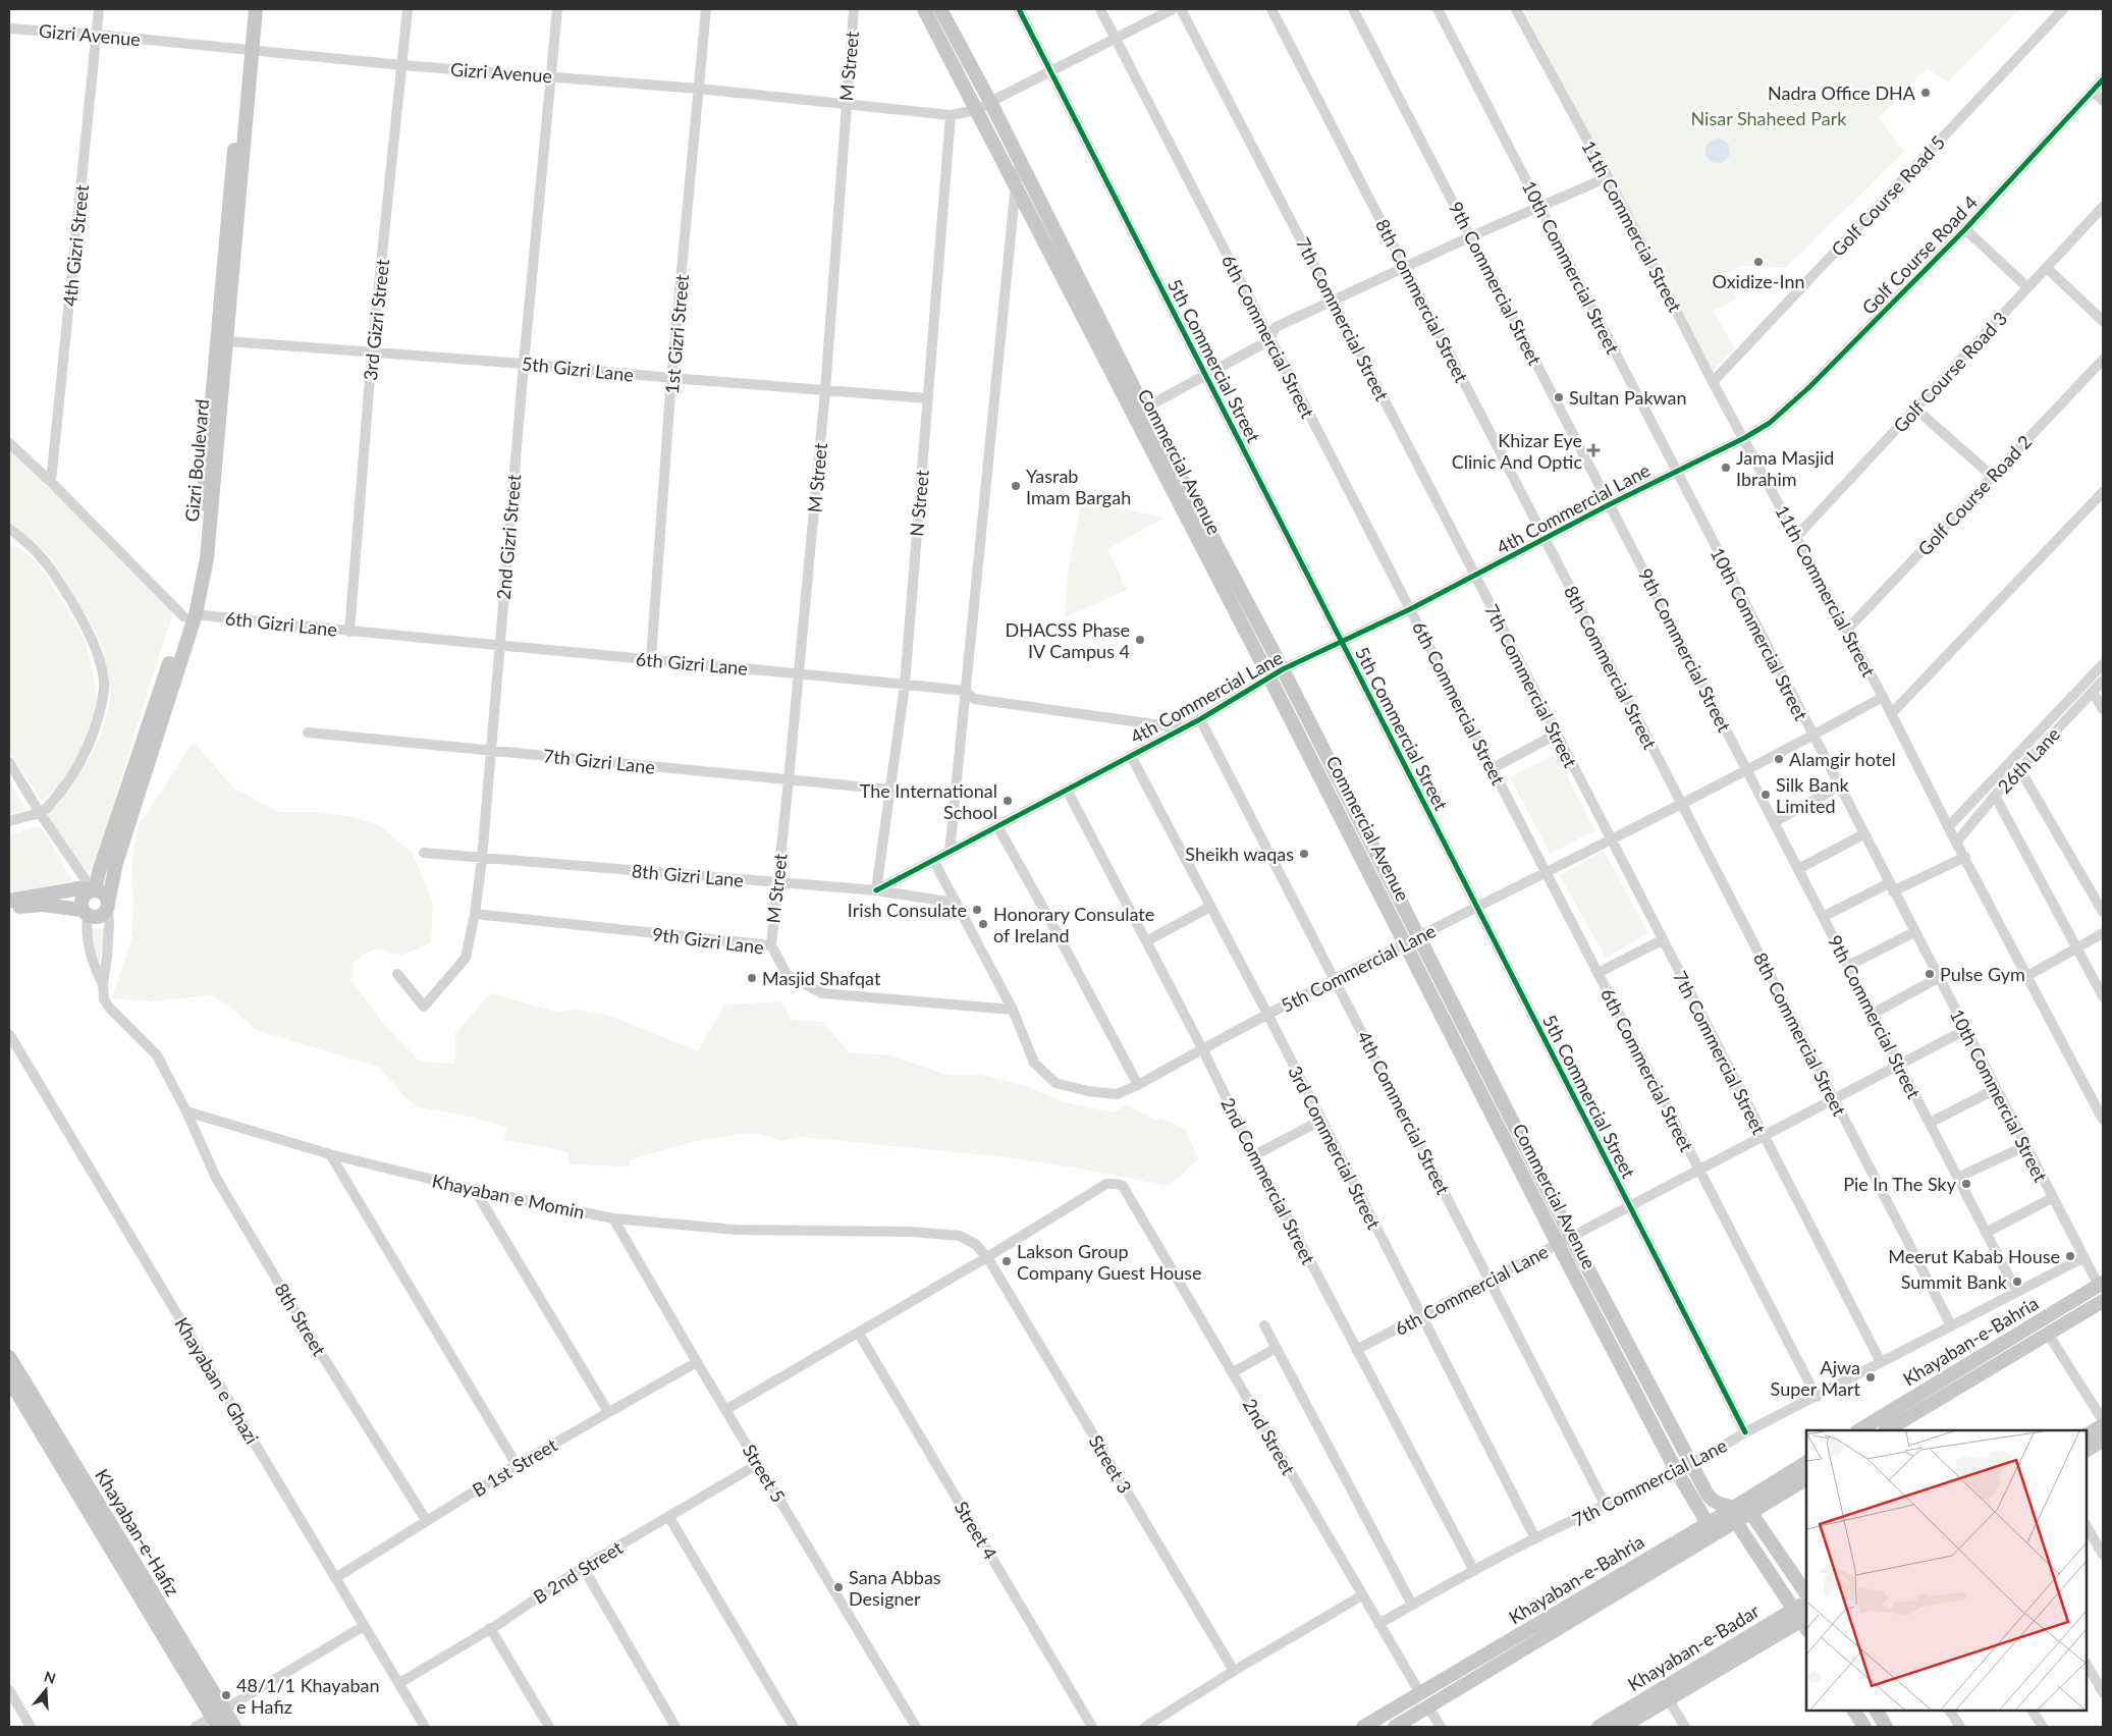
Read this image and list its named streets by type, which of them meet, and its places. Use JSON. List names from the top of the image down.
{
  "streets": {
    "main road": [
      "Gizri Boulevard",
      "Commercial Avenue",
      "Khayaban-e-Bahria",
      "Khayaban-e-Hafiz",
      "Khayaban-e-Badar"
    ],
    "street": [
      "Gizri Avenue",
      "M Street",
      "Golf Course Road 5",
      "11th Commercial Street",
      "4th Gizri Street",
      "Golf Course Road 4",
      "10th Commercial Street",
      "9th Commercial Street",
      "8th Commercial Street",
      "7th Commercial Street",
      "3rd Gizri Street",
      "1st Gizri Street",
      "6th Commercial Street",
      "5th Commercial Street",
      "5th Gizri Lane",
      "Golf Course Road 3",
      "Golf Course Road 2",
      "N Street",
      "4th Commercial Lane",
      "2nd Gizri Street",
      "6th Gizri Lane",
      "26th Lane",
      "7th Gizri Lane",
      "8th Gizri Lane",
      "9th Gizri Lane",
      "5th Commercial Lane",
      "4th Commercial Street",
      "3rd Commercial Street",
      "2nd Commercial Street",
      "Khayaban e Momin",
      "6th Commercial Lane",
      "8th Street",
      "Khayaban e Ghazi",
      "2nd Street",
      "Street 3",
      "B 1st Street",
      "Street 5",
      "7th Commercial Lane",
      "Street 4",
      "B 2nd Street"
    ]
  },
  "crossings": [
    ["Gizri Avenue", "M Street"],
    ["Gizri Avenue", "4th Gizri Street"],
    ["Gizri Avenue", "3rd Gizri Street"],
    ["Gizri Avenue", "1st Gizri Street"],
    ["Gizri Avenue", "6th Commercial Street"],
    ["Gizri Avenue", "5th Commercial Street"],
    ["Gizri Avenue", "Gizri Boulevard"],
    ["Gizri Avenue", "Commercial Avenue"],
    ["Gizri Avenue", "N Street"],
    ["Gizri Avenue", "2nd Gizri Street"],
    ["M Street", "5th Gizri Lane"],
    ["M Street", "6th Gizri Lane"],
    ["M Street", "7th Gizri Lane"],
    ["M Street", "8th Gizri Lane"],
    ["M Street", "9th Gizri Lane"],
    ["Golf Course Road 5", "11th Commercial Street"],
    ["11th Commercial Street", "Golf Course Road 4"],
    ["11th Commercial Street", "Golf Course Road 3"],
    ["11th Commercial Street", "Golf Course Road 2"],
    ["11th Commercial Street", "4th Commercial Lane"],
    ["11th Commercial Street", "26th Lane"],
    ["11th Commercial Street", "5th Commercial Lane"],
    ["Golf Course Road 4", "4th Commercial Lane"],
    ["10th Commercial Street", "4th Commercial Lane"],
    ["10th Commercial Street", "5th Commercial Lane"],
    ["10th Commercial Street", "6th Commercial Lane"],
    ["10th Commercial Street", "Khayaban-e-Bahria"],
    ["10th Commercial Street", "7th Commercial Lane"],
    ["9th Commercial Street", "4th Commercial Lane"],
    ["9th Commercial Street", "5th Commercial Lane"],
    ["9th Commercial Street", "6th Commercial Lane"],
    ["9th Commercial Street", "7th Commercial Lane"],
    ["8th Commercial Street", "4th Commercial Lane"],
    ["8th Commercial Street", "5th Commercial Lane"],
    ["8th Commercial Street", "6th Commercial Lane"],
    ["8th Commercial Street", "7th Commercial Lane"],
    ["7th Commercial Street", "4th Commercial Lane"],
    ["7th Commercial Street", "5th Commercial Lane"],
    ["7th Commercial Street", "6th Commercial Lane"],
    ["7th Commercial Street", "7th Commercial Lane"],
    ["3rd Gizri Street", "5th Gizri Lane"],
    ["3rd Gizri Street", "6th Gizri Lane"],
    ["1st Gizri Street", "5th Gizri Lane"],
    ["1st Gizri Street", "6th Gizri Lane"],
    ["6th Commercial Street", "4th Commercial Lane"],
    ["6th Commercial Street", "5th Commercial Lane"],
    ["6th Commercial Street", "6th Commercial Lane"],
    ["6th Commercial Street", "7th Commercial Lane"],
    ["5th Commercial Street", "4th Commercial Lane"],
    ["5th Commercial Street", "5th Commercial Lane"],
    ["5th Commercial Street", "6th Commercial Lane"],
    ["5th Commercial Street", "7th Commercial Lane"],
    ["5th Gizri Lane", "Gizri Boulevard"],
    ["5th Gizri Lane", "N Street"],
    ["5th Gizri Lane", "2nd Gizri Street"],
    ["Gizri Boulevard", "6th Gizri Lane"],
    ["Commercial Avenue", "4th Commercial Lane"],
    ["Commercial Avenue", "5th Commercial Lane"],
    ["Commercial Avenue", "6th Commercial Lane"],
    ["Commercial Avenue", "Khayaban-e-Bahria"],
    ["Commercial Avenue", "7th Commercial Lane"],
    ["N Street", "4th Commercial Lane"],
    ["N Street", "6th Gizri Lane"],
    ["N Street", "7th Gizri Lane"],
    ["N Street", "8th Gizri Lane"],
    ["4th Commercial Lane", "6th Gizri Lane"],
    ["4th Commercial Lane", "8th Gizri Lane"],
    ["4th Commercial Lane", "5th Commercial Lane"],
    ["4th Commercial Lane", "4th Commercial Street"],
    ["4th Commercial Lane", "3rd Commercial Street"],
    ["4th Commercial Lane", "2nd Commercial Street"],
    ["2nd Gizri Street", "6th Gizri Lane"],
    ["2nd Gizri Street", "7th Gizri Lane"],
    ["2nd Gizri Street", "8th Gizri Lane"],
    ["2nd Gizri Street", "9th Gizri Lane"],
    ["8th Gizri Lane", "5th Commercial Lane"],
    ["9th Gizri Lane", "5th Commercial Lane"],
    ["5th Commercial Lane", "4th Commercial Street"],
    ["5th Commercial Lane", "3rd Commercial Street"],
    ["5th Commercial Lane", "2nd Commercial Street"],
    ["4th Commercial Street", "6th Commercial Lane"],
    ["4th Commercial Street", "7th Commercial Lane"],
    ["3rd Commercial Street", "6th Commercial Lane"],
    ["3rd Commercial Street", "7th Commercial Lane"],
    ["2nd Commercial Street", "6th Commercial Lane"],
    ["2nd Commercial Street", "7th Commercial Lane"],
    ["Khayaban e Momin", "8th Street"],
    ["Khayaban e Momin", "2nd Street"],
    ["Khayaban e Momin", "Street 3"],
    ["Khayaban e Momin", "Street 5"],
    ["8th Street", "B 1st Street"],
    ["Khayaban-e-Bahria", "2nd Street"],
    ["Khayaban e Ghazi", "B 1st Street"],
    ["Khayaban e Ghazi", "B 2nd Street"],
    ["2nd Street", "Street 3"],
    ["2nd Street", "7th Commercial Lane"],
    ["B 1st Street", "Street 5"],
    ["Street 5", "B 2nd Street"]
  ],
  "parks": ["Nisar Shaheed Park"],
  "places": {
    "other": [
      "Nadra Office DHA",
      "Oxidize-Inn",
      "Sultan Pakwan",
      "Jama Masjid Ibrahim",
      "Yasrab Imam Bargah",
      "DHACSS Phase IV Campus 4",
      "Alamgir hotel",
      "Silk Bank Limited",
      "The International School",
      "Sheikh waqas",
      "Irish Consulate",
      "Honorary Consulate of Ireland",
      "Pulse Gym",
      "Masjid Shafqat",
      "Pie In The Sky",
      "Meerut Kabab House",
      "Lakson Group Company Guest House",
      "Summit Bank",
      "Ajwa Super Mart",
      "Sana Abbas Designer",
      "48/1/1 Khayaban e Hafiz"
    ],
    "health": ["Khizar Eye Clinic And Optic"]
  },
  "north": "top"
}
